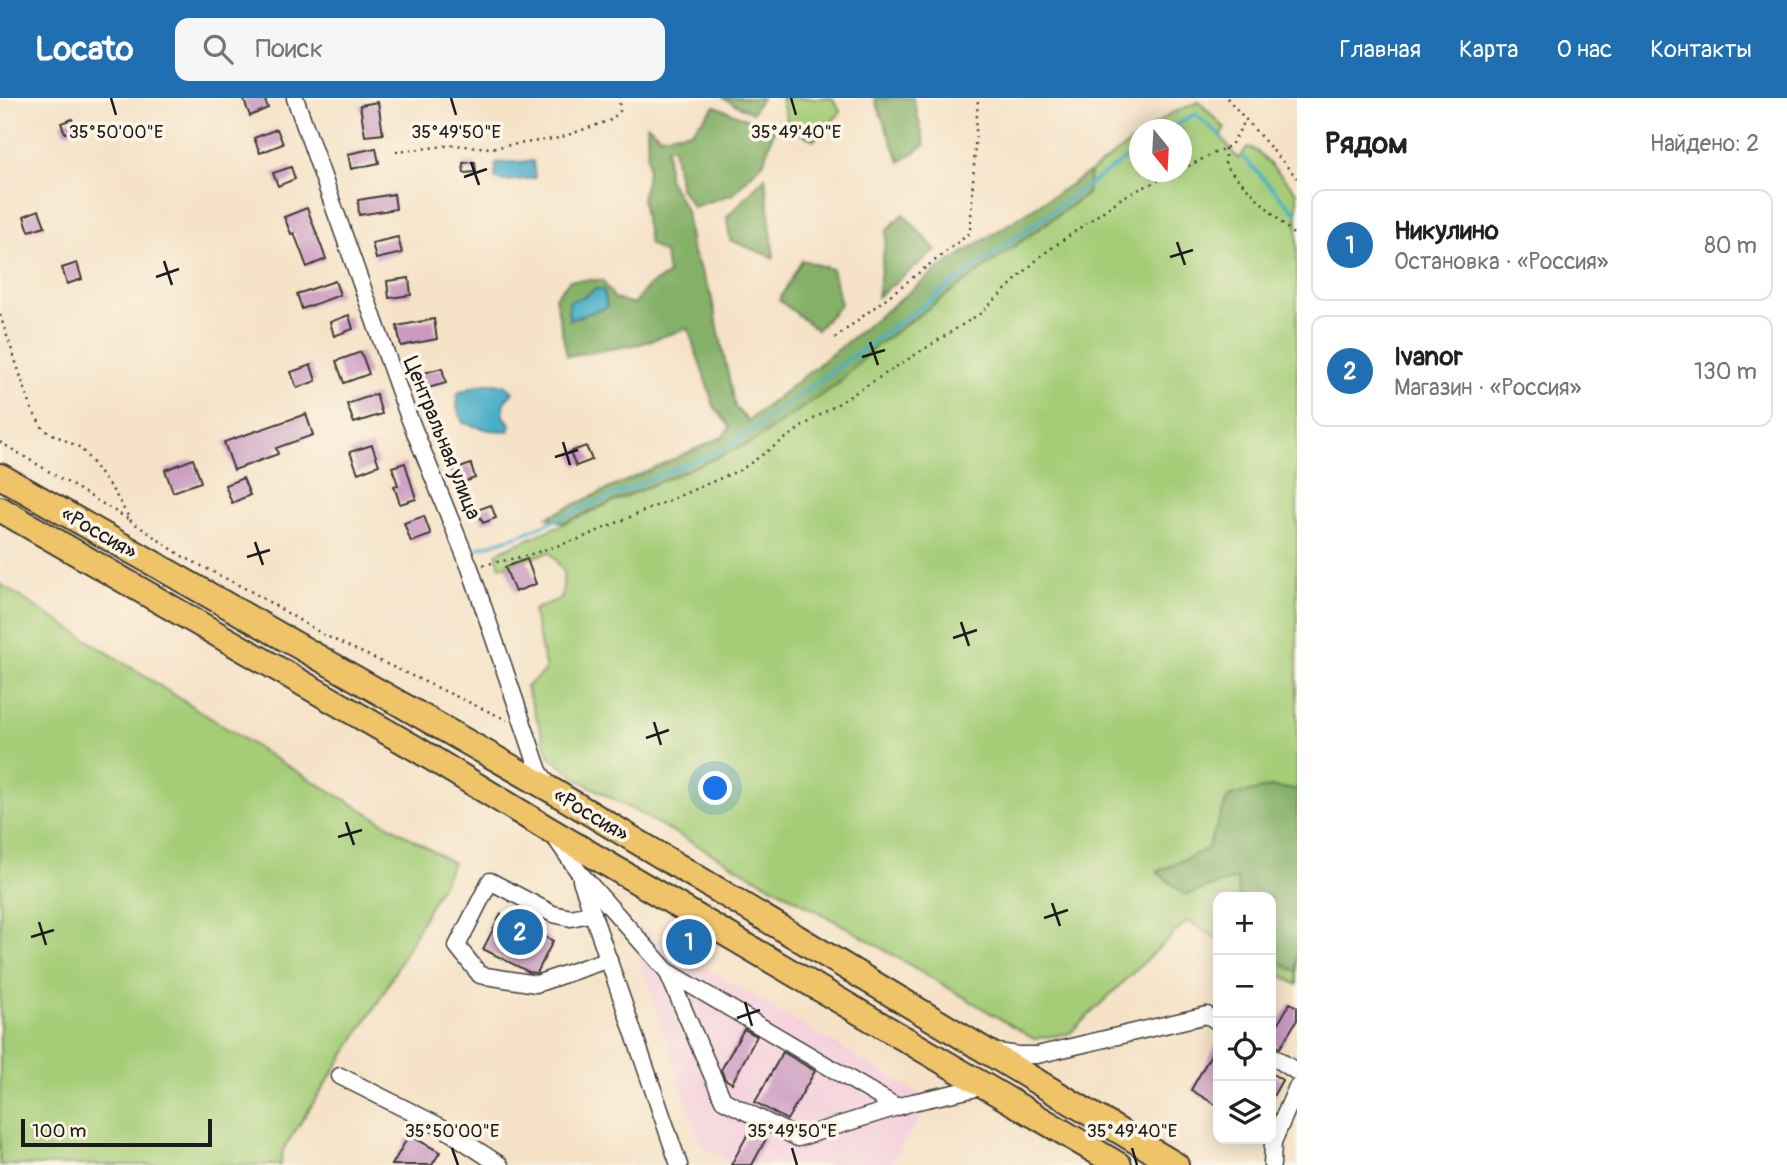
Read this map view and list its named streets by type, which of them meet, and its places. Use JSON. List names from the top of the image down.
{
  "streets": {
    "highway": ["«Россия»"],
    "street": ["Центральная улица"]
  },
  "crossings": [
    ["Центральная улица", "«Россия»"]
  ],
  "scale_bar": "100 m",
  "north": "bottom",
  "page": {
    "header": "Locato",
    "search": "Поиск",
    "nav": [
      "Главная",
      "Карта",
      "О нас",
      "Контакты"
    ],
    "heading": ["Рядом", "Найдено: 2"],
    "list": [
      {
        "mark": "1",
        "name": "Никулино",
        "note": "Остановка · «Россия»",
        "value": "80 m"
      },
      {
        "mark": "2",
        "name": "Ivanor",
        "note": "Магазин · «Россия»",
        "value": "130 m"
      }
    ],
    "map_buttons": ["+", "−"],
    "pins": ["2", "1"],
    "scale": "100 m"
  },
  "coordinates": ["35°50'00\"E", "35°49'50\"E", "35°49'40\"E"]
}
